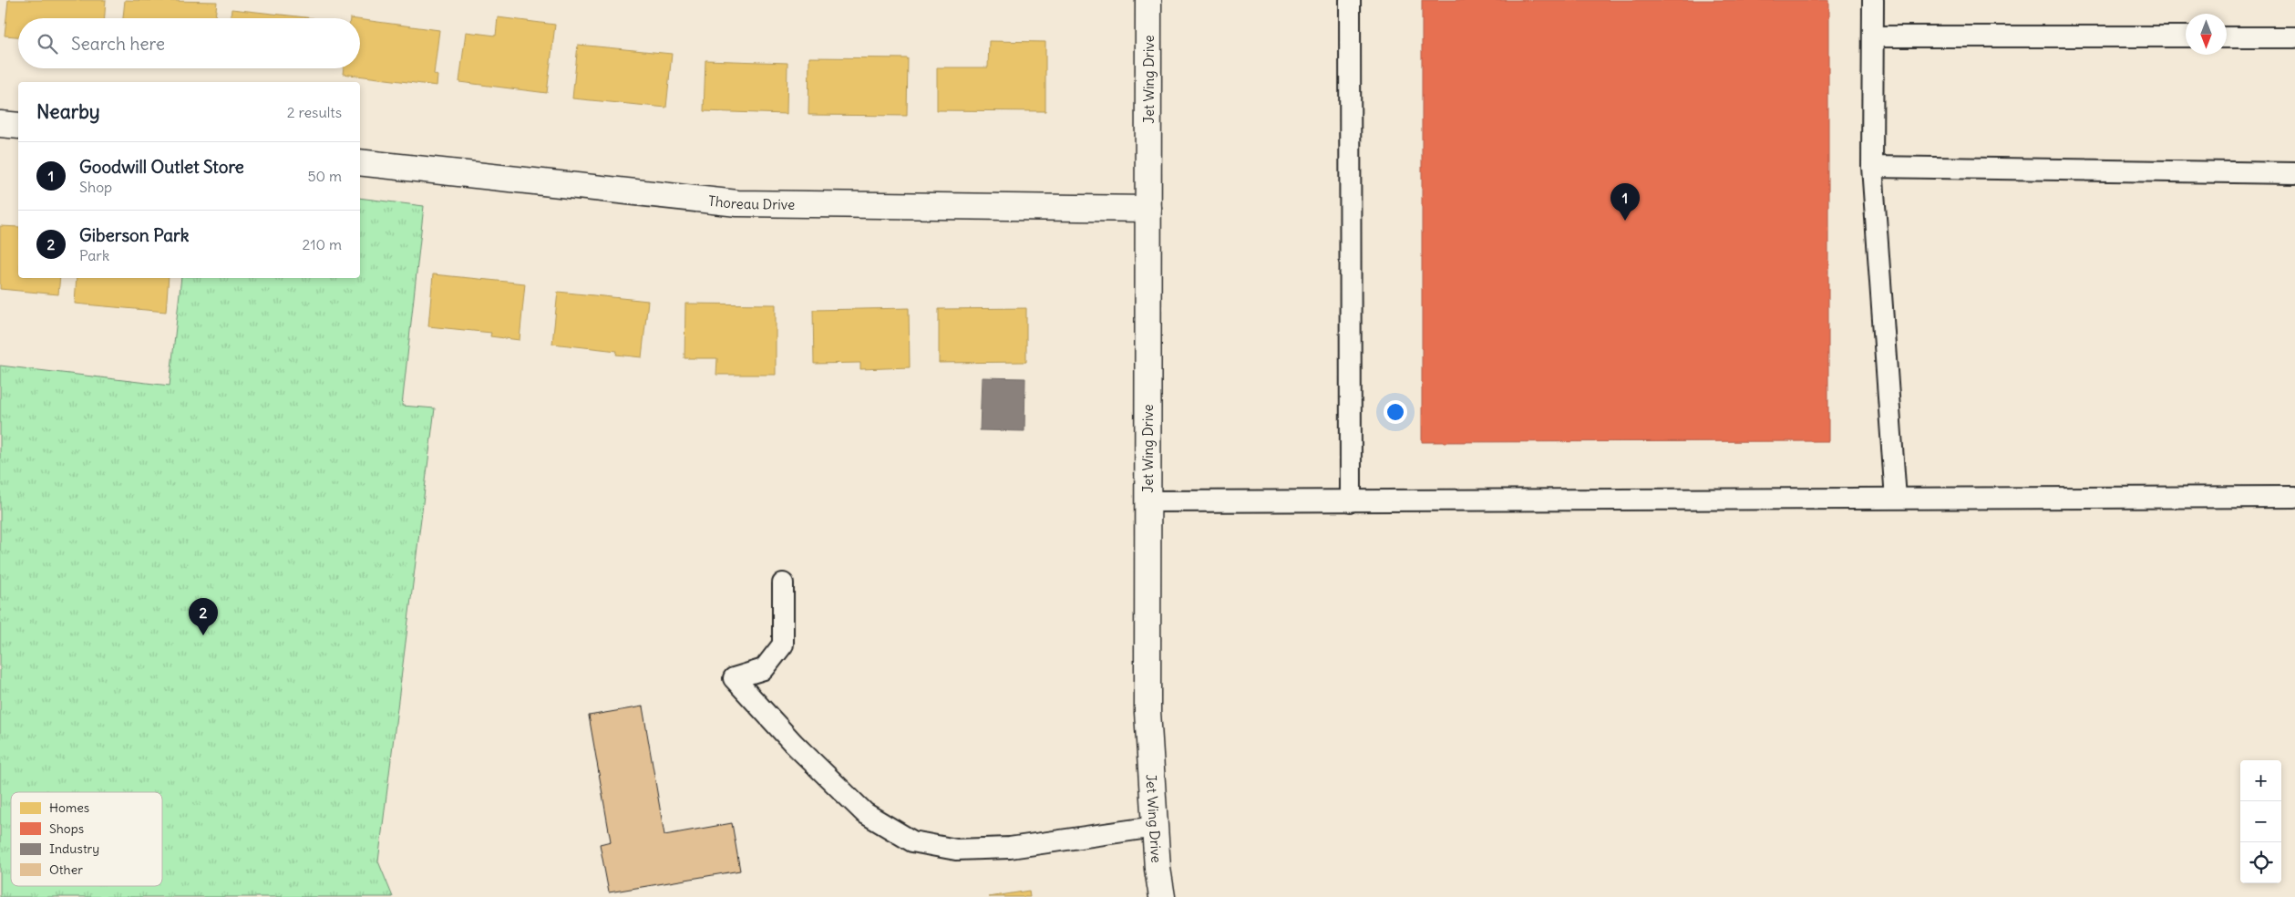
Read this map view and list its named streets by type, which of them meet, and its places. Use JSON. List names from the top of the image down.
{
  "streets": {
    "main road": ["Jet Wing Drive", "Thoreau Drive"]
  },
  "crossings": [
    ["Jet Wing Drive", "Thoreau Drive"]
  ],
  "legend": [
    "Homes",
    "Shops",
    "Industry",
    "Other"
  ],
  "north": "bottom",
  "page": {
    "search": "Search here",
    "heading": ["Nearby", "2 results"],
    "list": [
      {
        "mark": "1",
        "name": "Goodwill Outlet Store",
        "note": "Shop",
        "value": "50 m"
      },
      {
        "mark": "2",
        "name": "Giberson Park",
        "note": "Park",
        "value": "210 m"
      }
    ],
    "pins": ["1", "2"],
    "map_buttons": ["+", "−"]
  }
}
